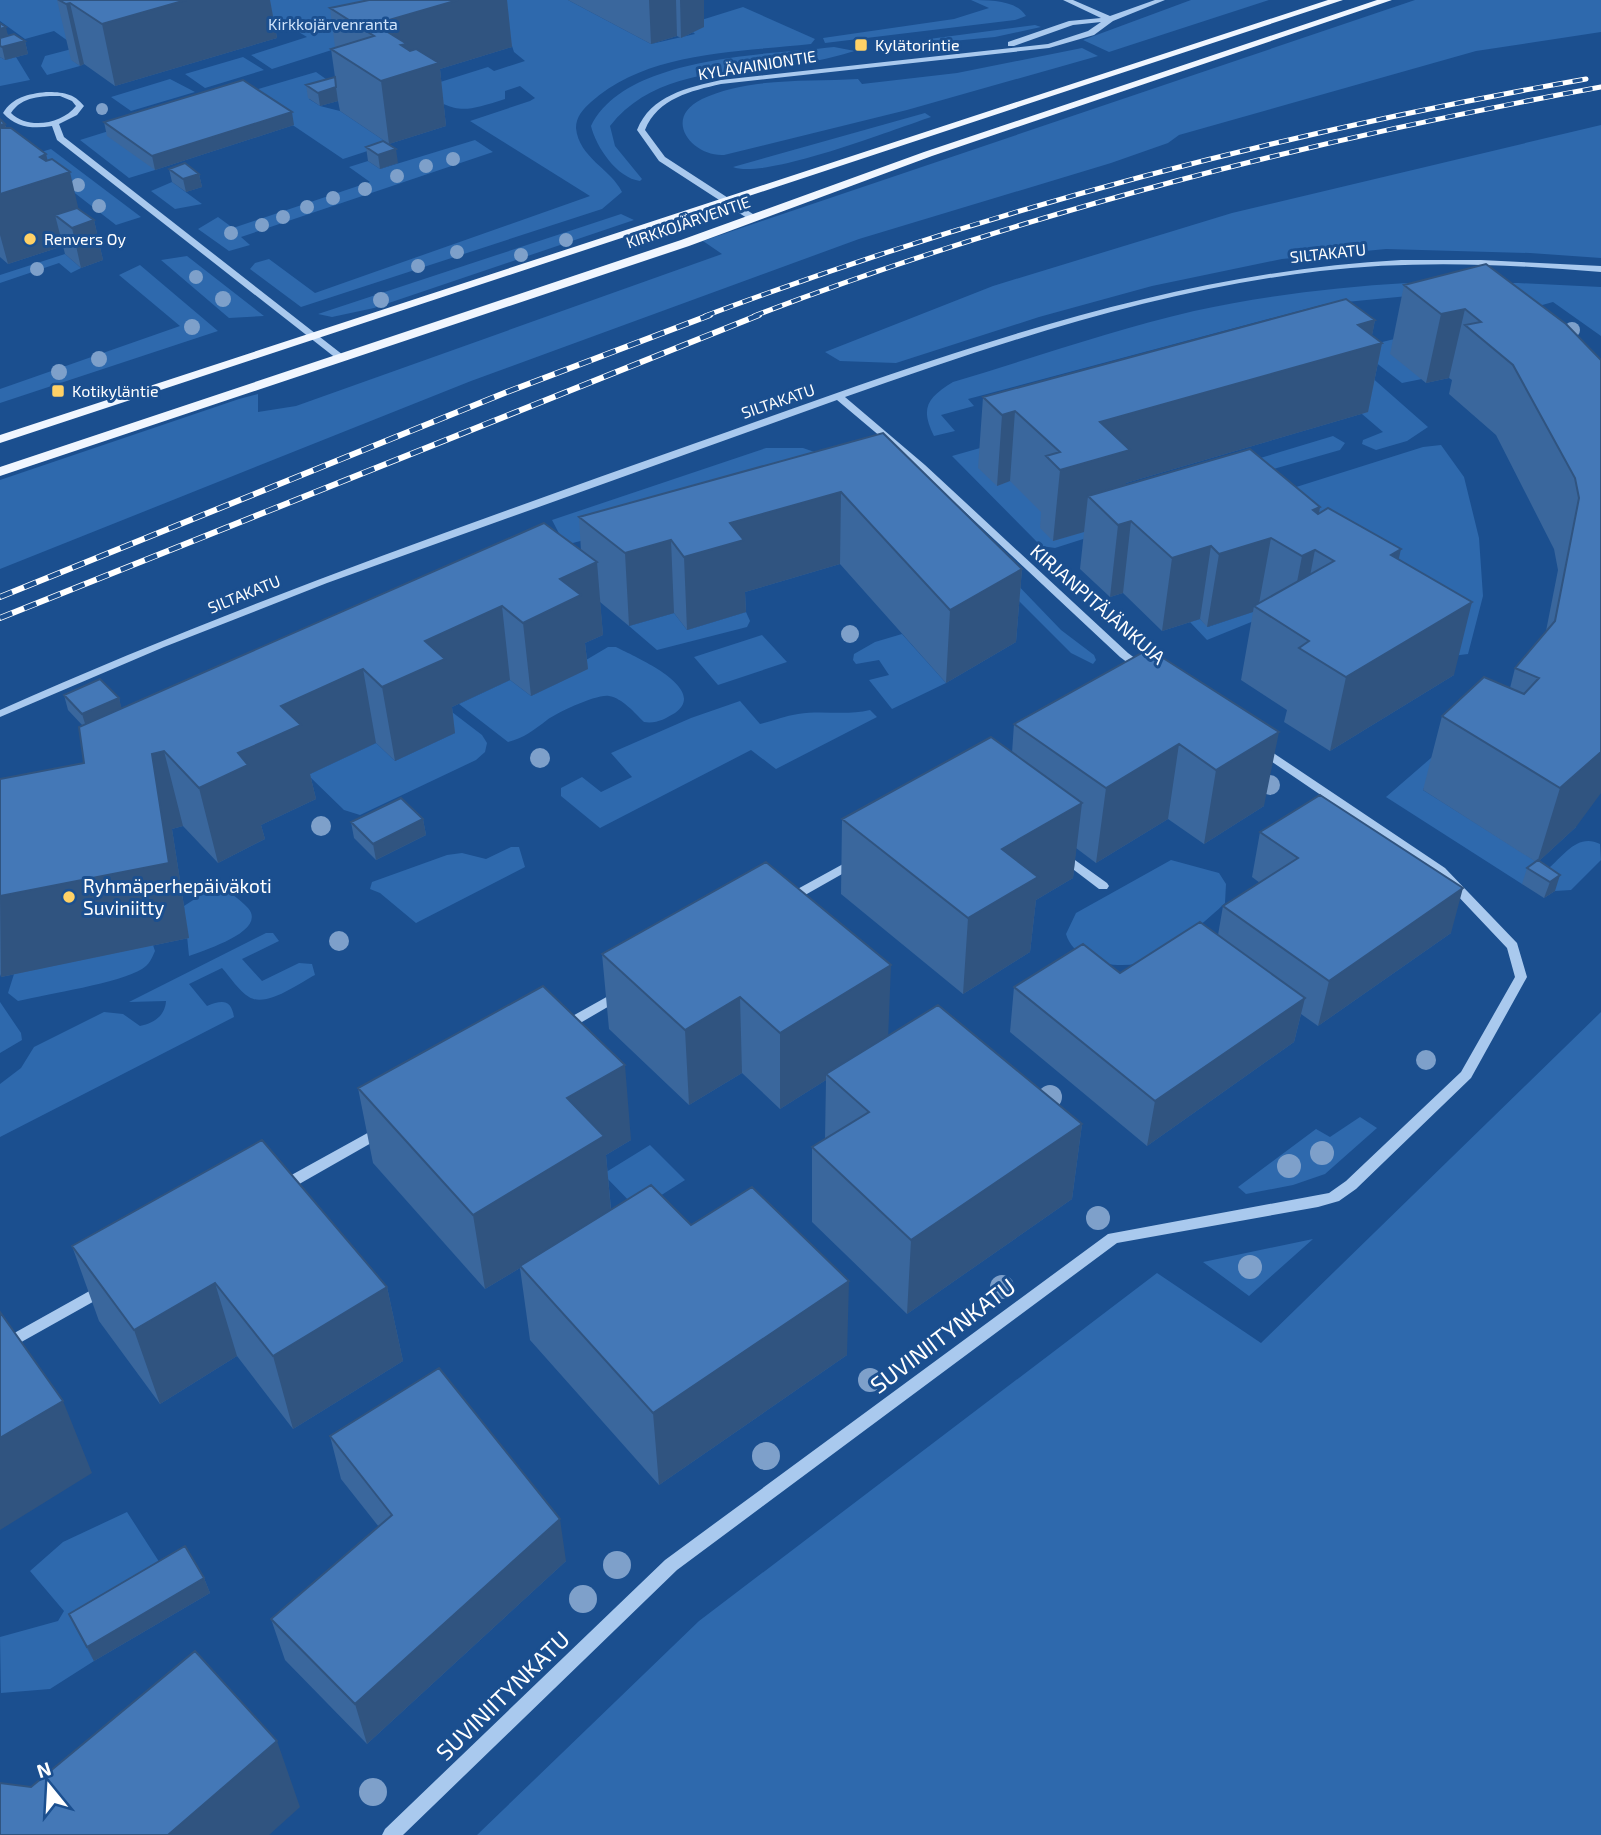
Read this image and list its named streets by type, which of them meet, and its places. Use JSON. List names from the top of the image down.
{
  "streets": {
    "main road": ["KIRKKOJÄRVENTIE"],
    "street": [
      "KYLÄVAINIONTIE",
      "SILTAKATU",
      "KIRJANPITÄJÄNKUJA",
      "SUVINIITYNKATU"
    ]
  },
  "crossings": [
    ["KYLÄVAINIONTIE", "KIRKKOJÄRVENTIE"],
    ["SILTAKATU", "KIRJANPITÄJÄNKUJA"]
  ],
  "parks": ["Kirkkojärvenranta"],
  "places": {
    "transit": ["Kylätorintie", "Kotikyläntie"],
    "other": ["Renvers Oy", "Ryhmäperhepäiväkoti Suviniitty"]
  },
  "north": "top"
}
